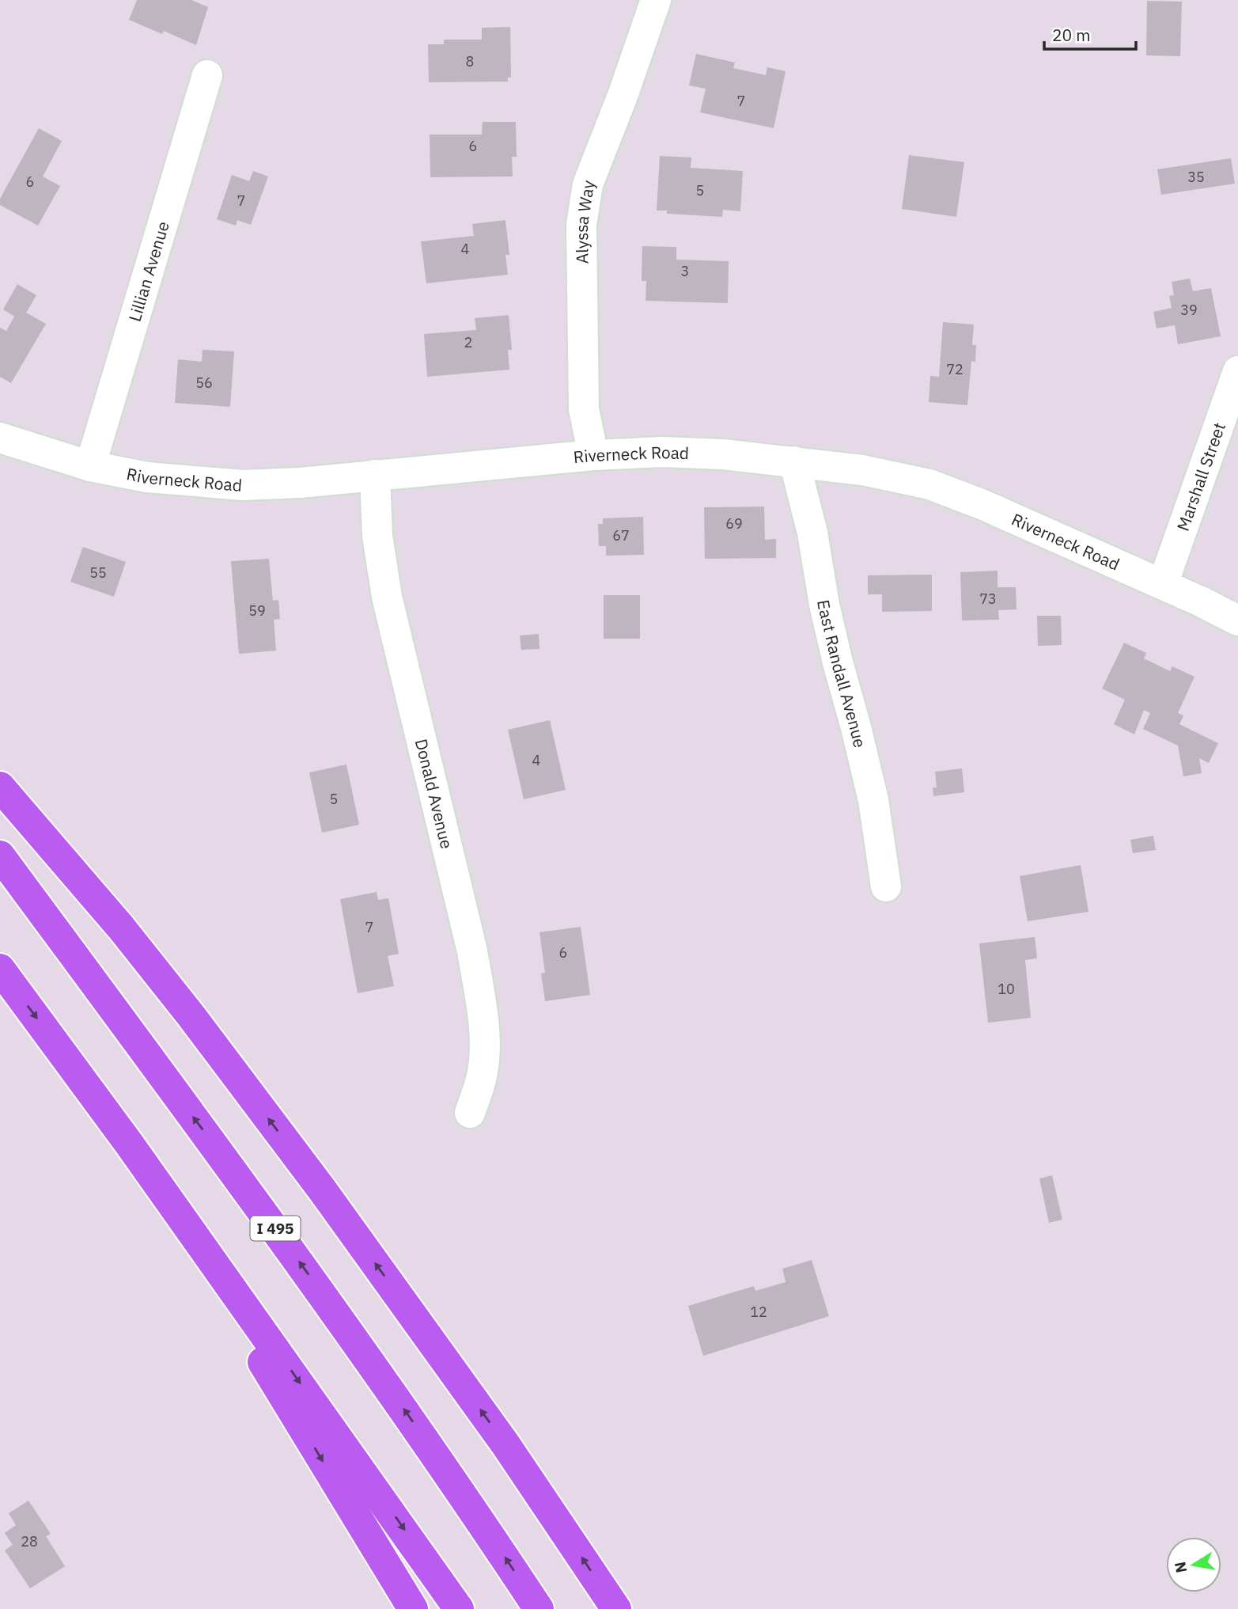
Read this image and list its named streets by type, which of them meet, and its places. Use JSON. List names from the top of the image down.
{
  "streets": {
    "highway": ["I 495"],
    "street": [
      "Alyssa Way",
      "Lillian Avenue",
      "Riverneck Road",
      "Marshall Street",
      "East Randall Avenue",
      "Donald Avenue"
    ]
  },
  "crossings": [
    ["Alyssa Way", "Riverneck Road"],
    ["Lillian Avenue", "Riverneck Road"],
    ["Riverneck Road", "Marshall Street"],
    ["Riverneck Road", "East Randall Avenue"],
    ["Riverneck Road", "Donald Avenue"]
  ],
  "house_numbers": [
    "8",
    "7",
    "6",
    "35",
    "6",
    "5",
    "7",
    "4",
    "3",
    "39",
    "2",
    "72",
    "56",
    "69",
    "67",
    "55",
    "73",
    "59",
    "4",
    "5",
    "7",
    "6",
    "10",
    "12",
    "28"
  ],
  "scale_bar": "20 m",
  "north": "left"
}
